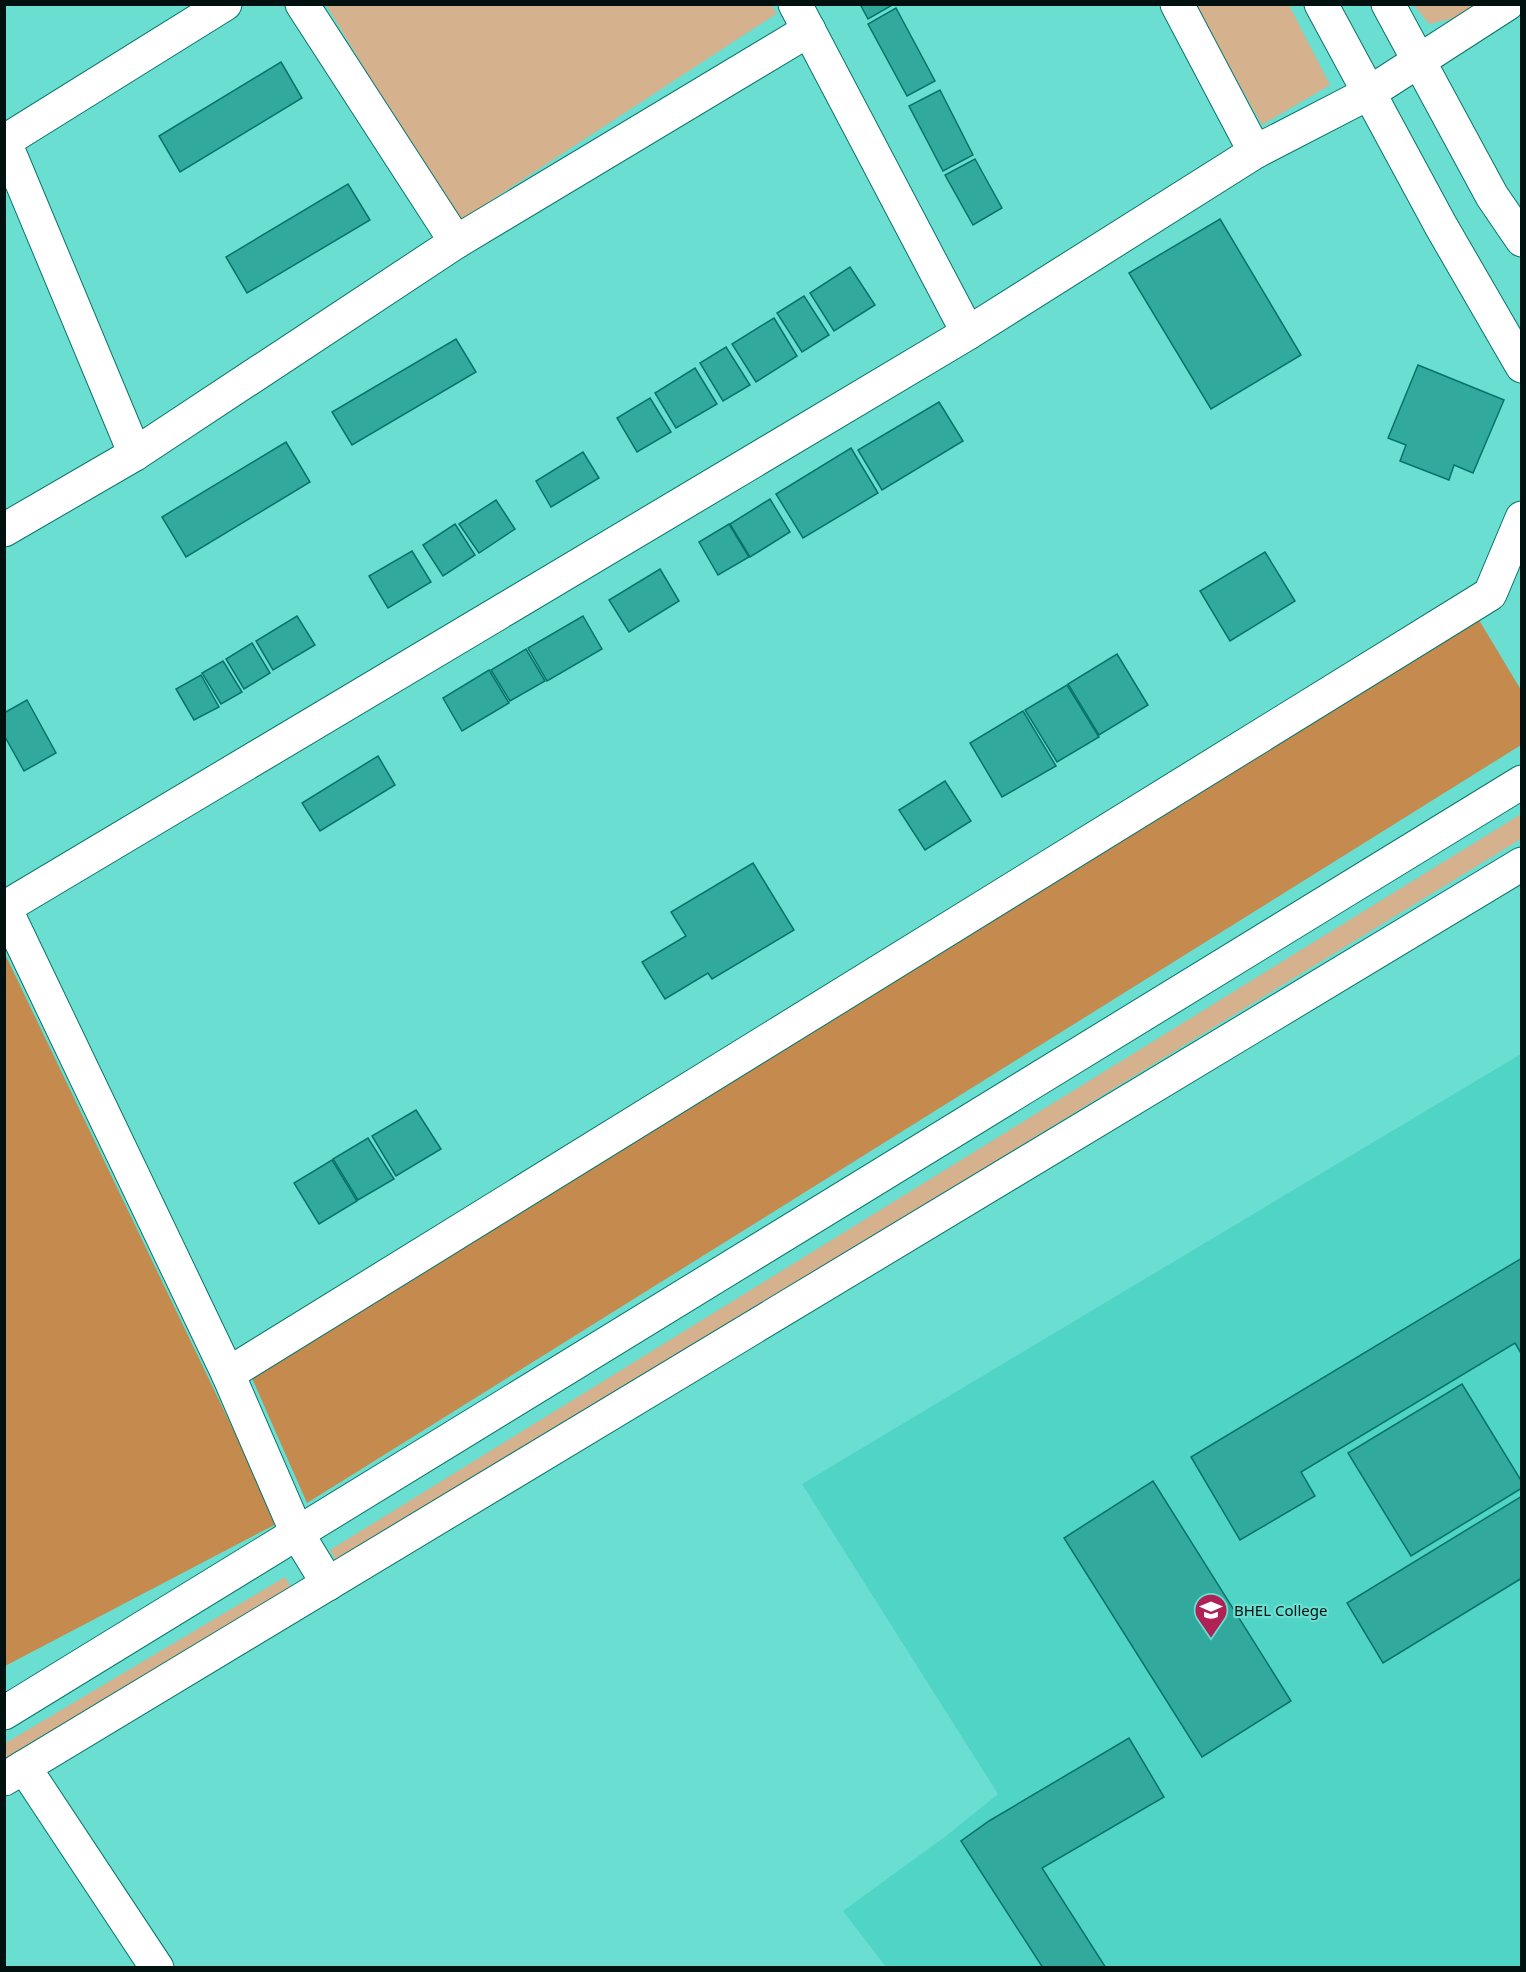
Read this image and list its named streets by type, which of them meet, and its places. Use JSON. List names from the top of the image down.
{
  "places": {
    "school or university": ["BHEL College"]
  }
}
